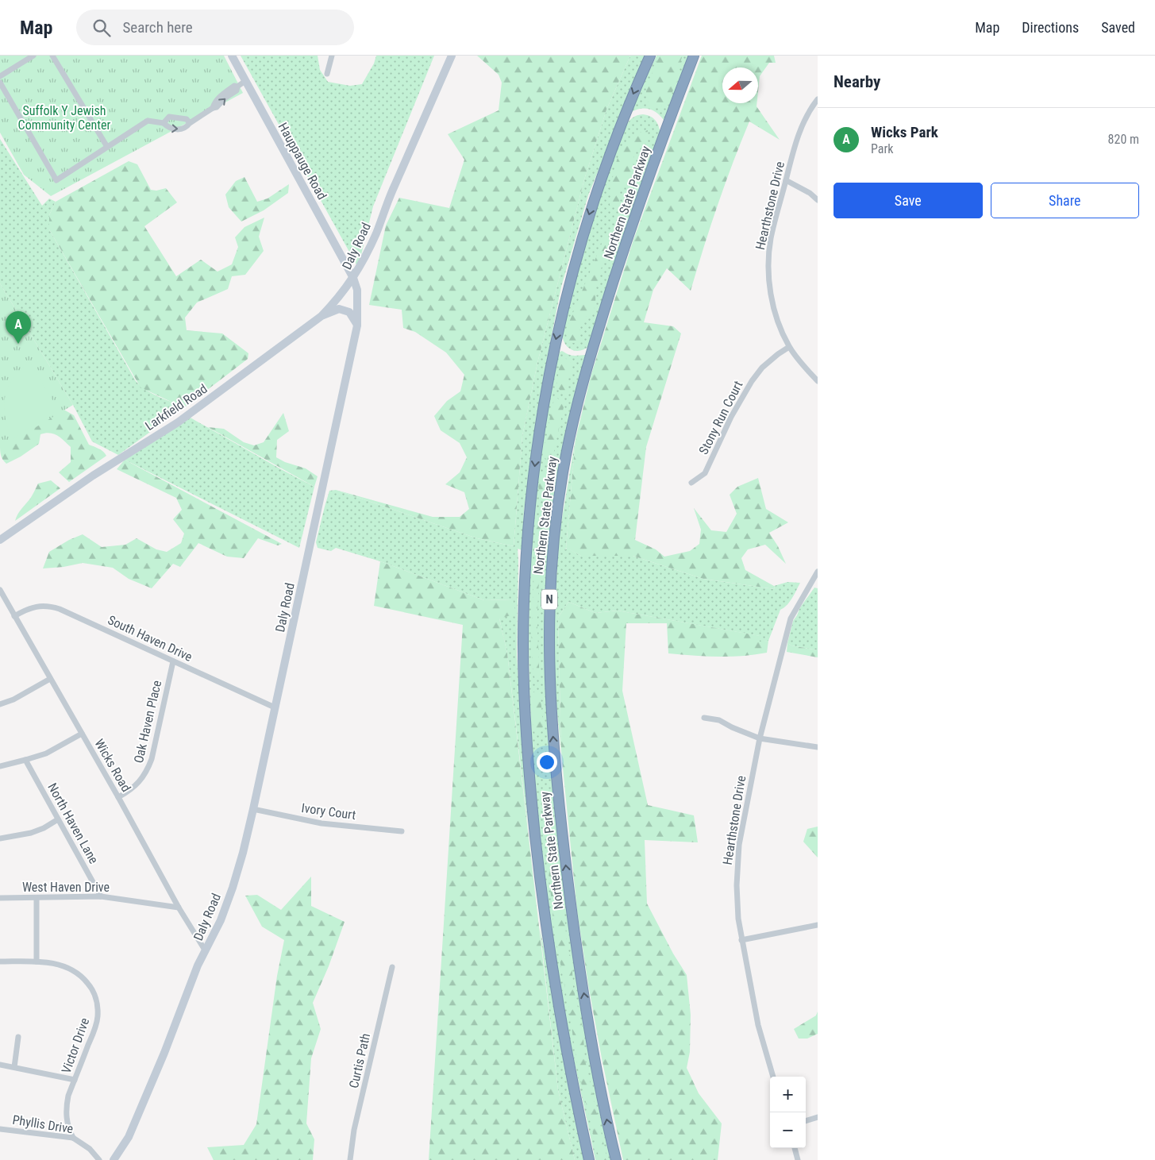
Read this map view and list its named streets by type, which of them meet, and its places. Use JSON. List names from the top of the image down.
{
  "streets": {
    "highway": ["Northern State Parkway", "N"],
    "street": [
      "Hauppauge Road",
      "Hearthstone Drive",
      "Daly Road",
      "Larkfield Road",
      "Stony Run Court",
      "South Haven Drive",
      "Oak Haven Place",
      "Wicks Road",
      "Ivory Court",
      "North Haven Lane",
      "West Haven Drive",
      "Victor Drive",
      "Curtis Path",
      "Phyllis Drive"
    ]
  },
  "crossings": [
    ["Hauppauge Road", "Daly Road"],
    ["Hauppauge Road", "Larkfield Road"],
    ["Hearthstone Drive", "Stony Run Court"],
    ["Daly Road", "Larkfield Road"],
    ["Daly Road", "South Haven Drive"],
    ["Daly Road", "Wicks Road"],
    ["Daly Road", "Ivory Court"],
    ["South Haven Drive", "Oak Haven Place"],
    ["South Haven Drive", "Wicks Road"],
    ["Oak Haven Place", "Wicks Road"],
    ["Wicks Road", "West Haven Drive"],
    ["North Haven Lane", "West Haven Drive"],
    ["Victor Drive", "Phyllis Drive"]
  ],
  "parks": ["Suffolk Y Jewish Community Center"],
  "north": "left",
  "page": {
    "header": "Map",
    "search": "Search here",
    "nav": ["Map", "Directions", "Saved"],
    "heading": "Nearby",
    "list": [
      {
        "mark": "A",
        "name": "Wicks Park",
        "note": "Park",
        "value": "820 m"
      }
    ],
    "buttons": ["Save", "Share"],
    "pins": "A",
    "map_buttons": ["+", "−"]
  }
}
